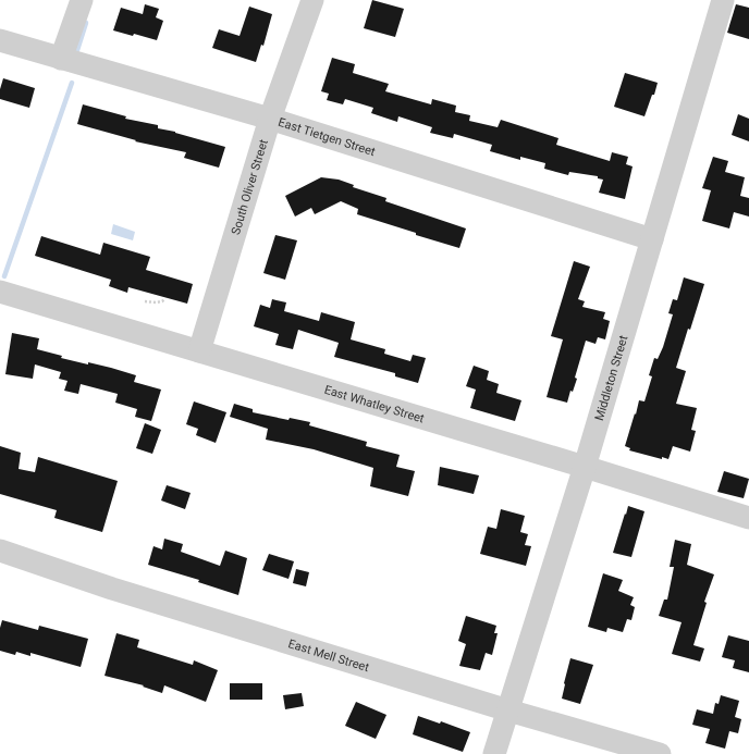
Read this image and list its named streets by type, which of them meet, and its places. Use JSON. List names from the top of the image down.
{
  "streets": {
    "street": [
      "East Tietgen Street",
      "South Oliver Street",
      "Middleton Street",
      "East Whatley Street",
      "East Mell Street"
    ]
  },
  "crossings": [
    ["East Tietgen Street", "South Oliver Street"],
    ["East Tietgen Street", "Middleton Street"],
    ["South Oliver Street", "East Whatley Street"],
    ["Middleton Street", "East Whatley Street"],
    ["Middleton Street", "East Mell Street"]
  ]
}
